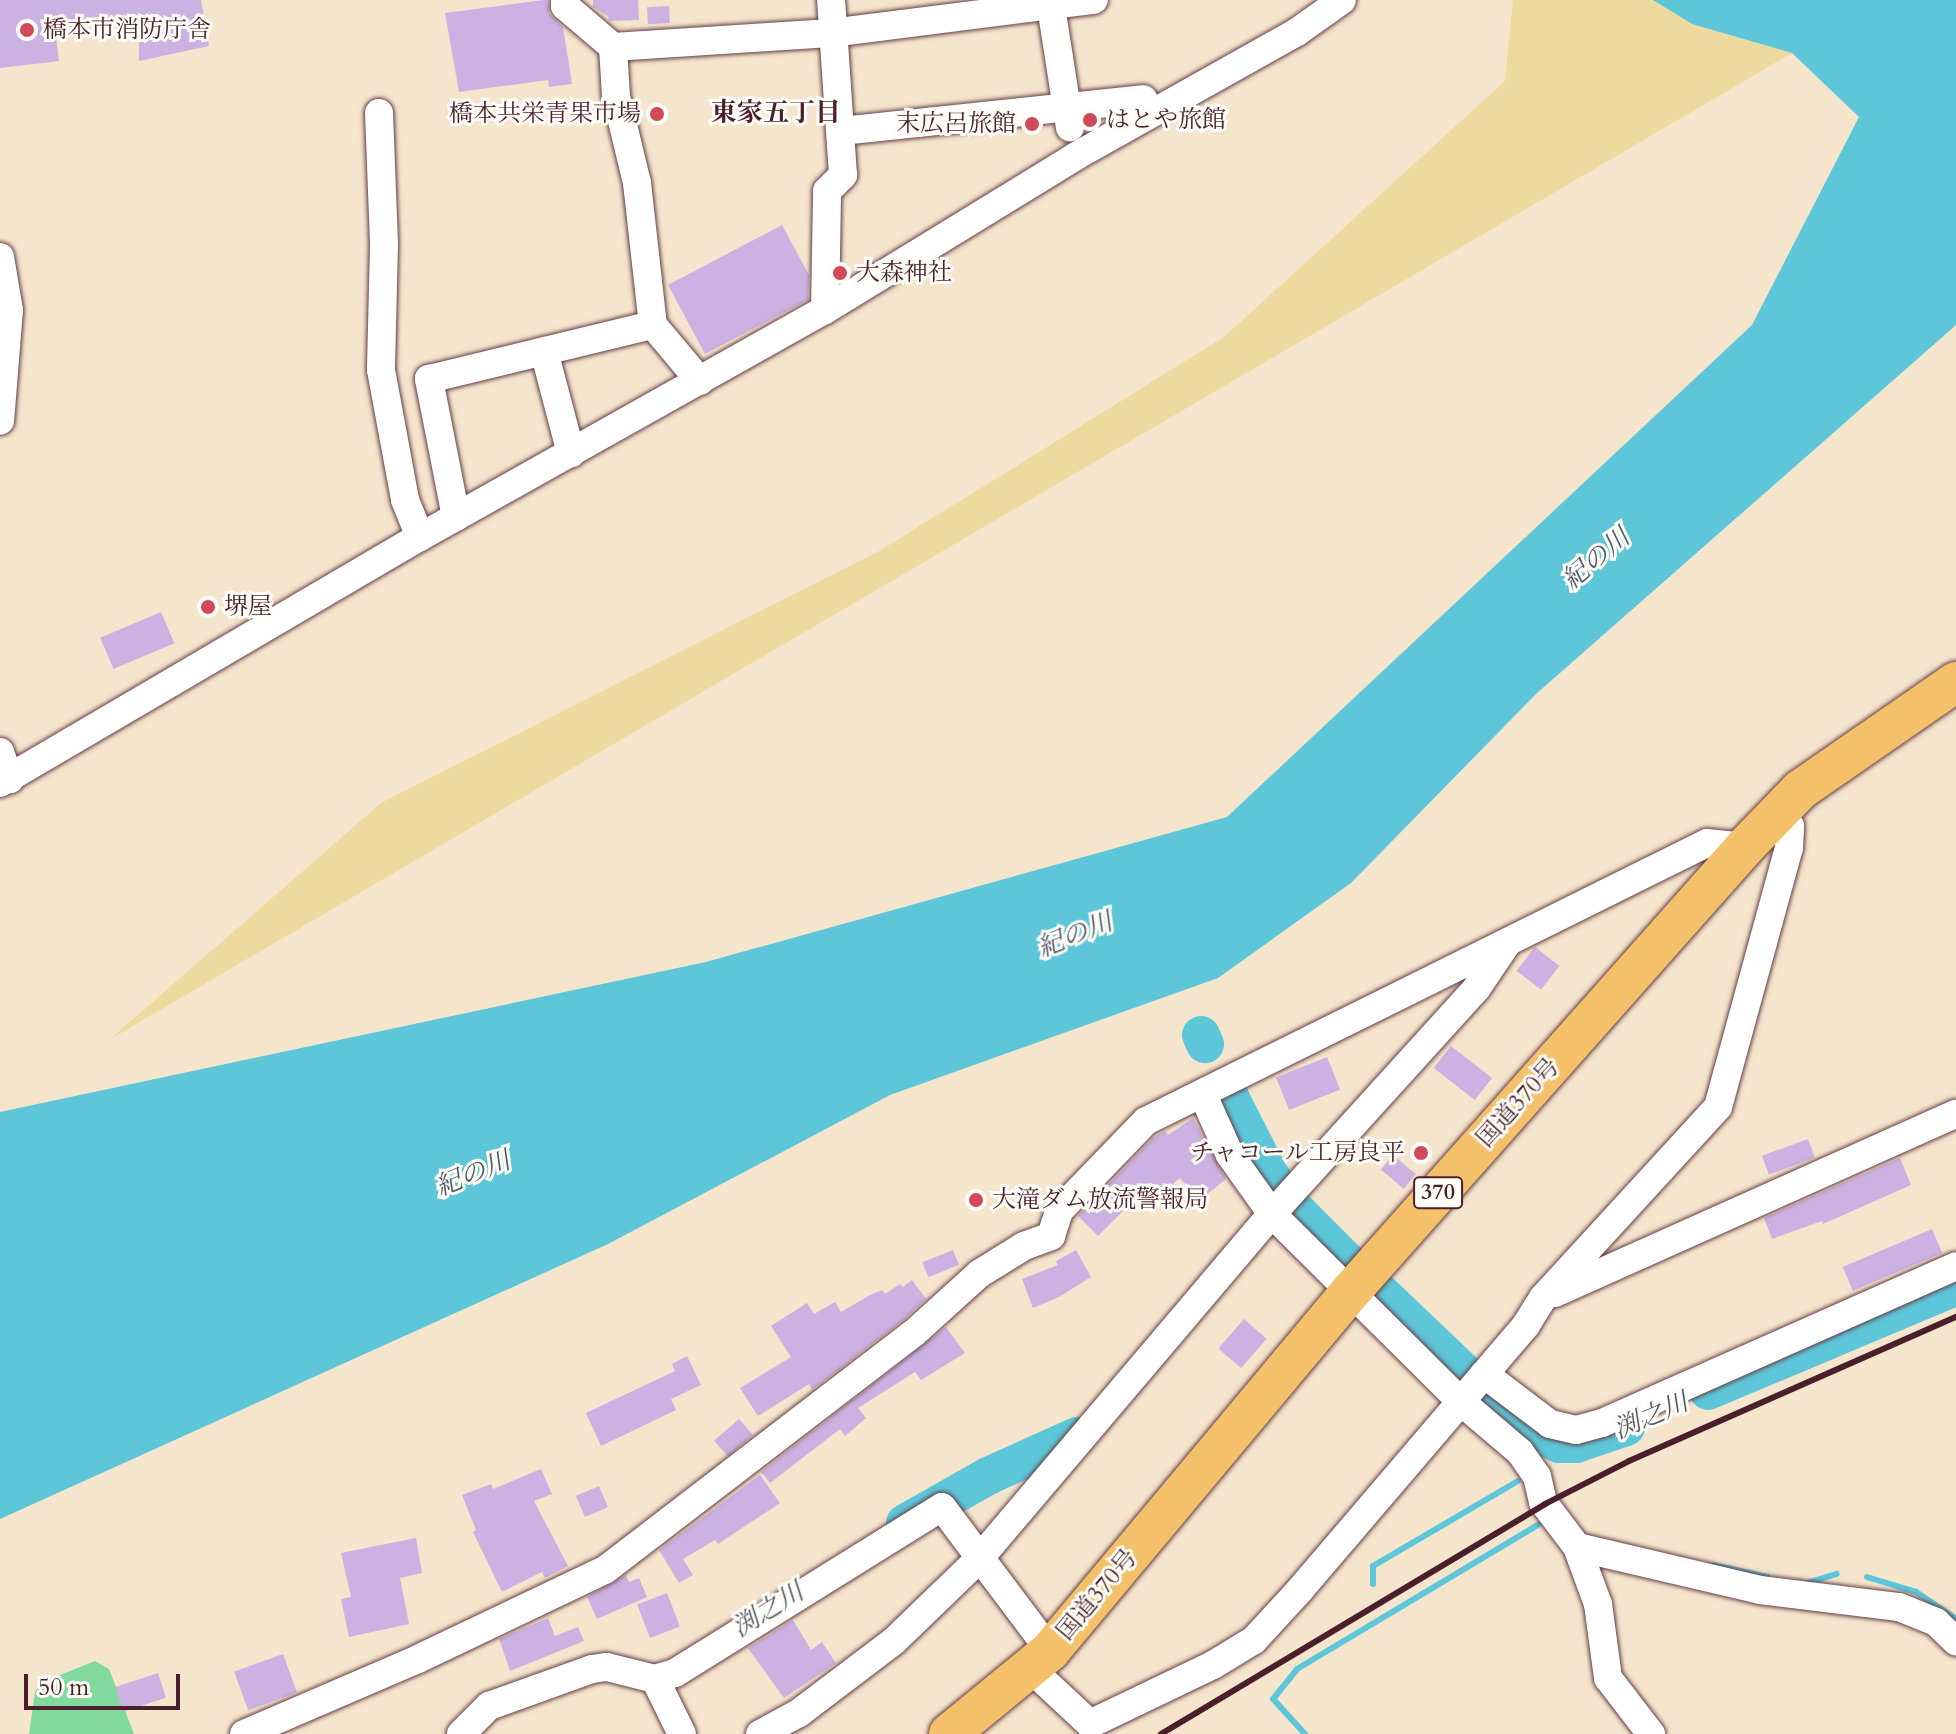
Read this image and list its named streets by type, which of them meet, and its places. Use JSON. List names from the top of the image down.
{
  "streets": {
    "highway": ["国道370号", "370"]
  },
  "districts": ["東家五丁目"],
  "water": ["紀の川", "渕之川"],
  "places": [
    "橋本市消防庁舎",
    "橋本共栄青果市場",
    "はとや旅館",
    "末広呂旅館",
    "大森神社",
    "堺屋",
    "チャコール工房良平",
    "大滝ダム放流警報局"
  ],
  "scale_bar": "50 m"
}
